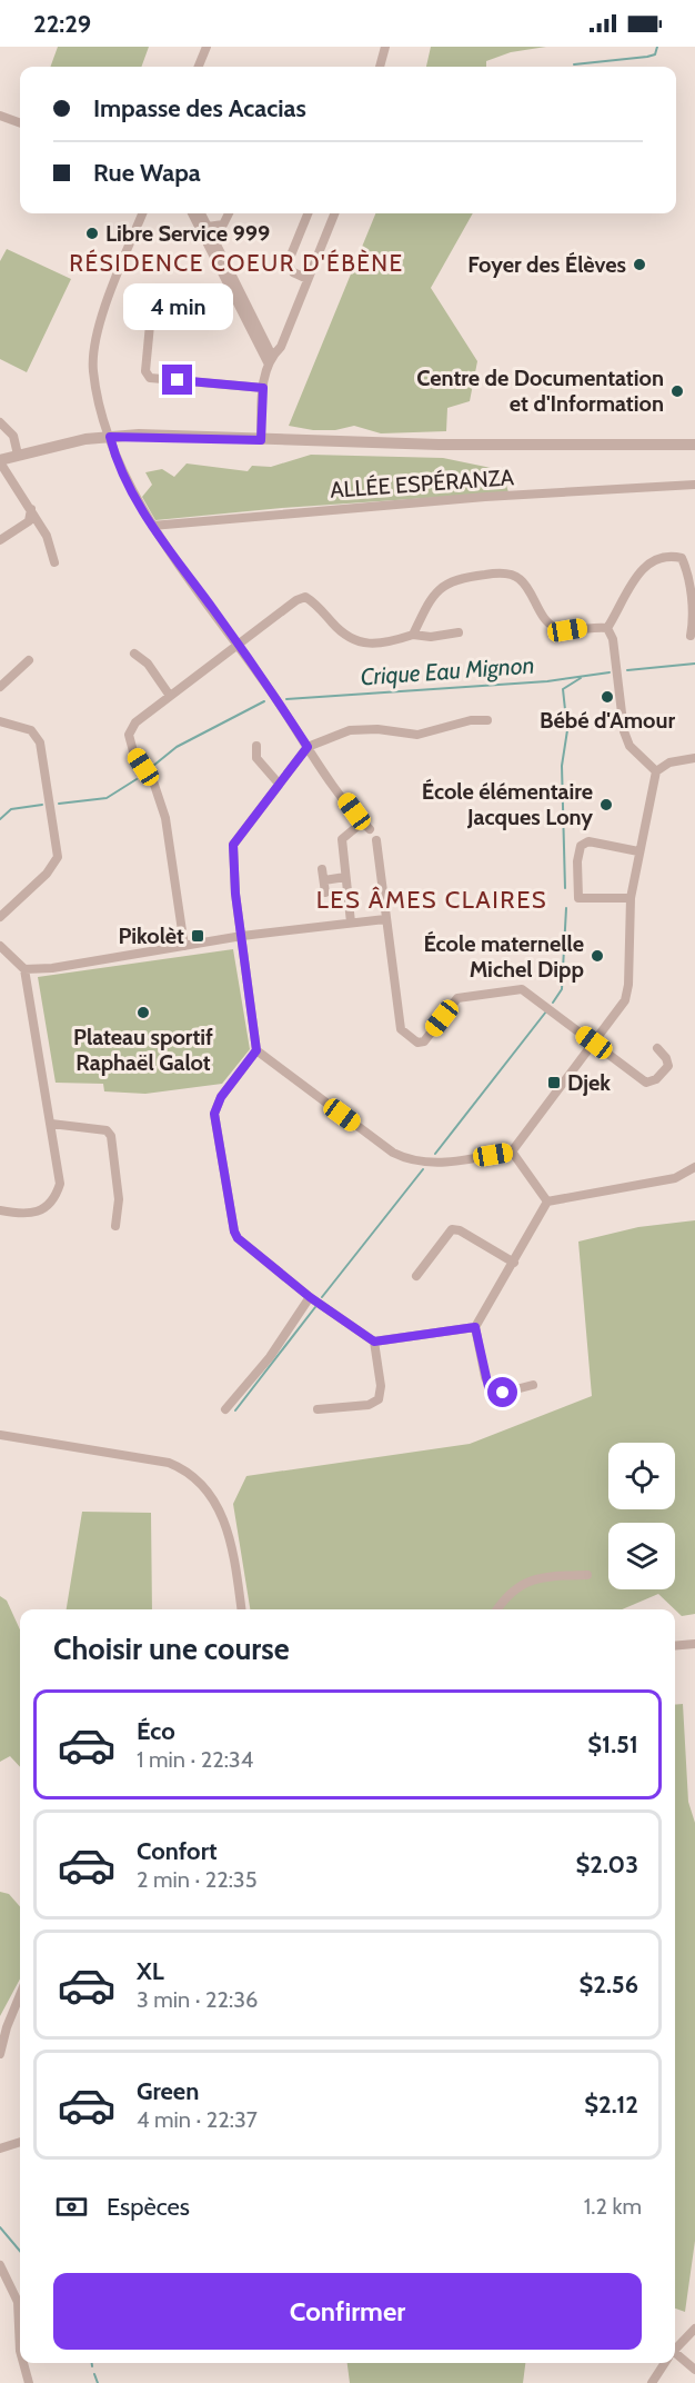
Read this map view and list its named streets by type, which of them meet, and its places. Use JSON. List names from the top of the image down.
{
  "streets": {
    "street": ["ALLÉE ESPÉRANZA"]
  },
  "districts": ["RÉSIDENCE COEUR D'ÉBÈNE", "LES ÂMES CLAIRES"],
  "water": ["Crique Eau Mignon"],
  "places": {
    "other": [
      "Libre Service 999",
      "Foyer des Élèves",
      "Centre de Documentation et d'Information",
      "Bébé d'Amour",
      "École élémentaire Jacques Lony",
      "École maternelle Michel Dipp",
      "Plateau sportif Raphaël Galot"
    ],
    "transit": ["Pikolèt", "Djek"]
  },
  "page": {
    "status": "22:29",
    "banner": ["Impasse des Acacias", "Rue Wapa"],
    "bubble": "4 min",
    "heading": "Choisir une course",
    "list": [
      {
        "name": "Éco",
        "note": "1 min · 22:34",
        "value": "$1.51"
      },
      {
        "name": "Confort",
        "note": "2 min · 22:35",
        "value": "$2.03"
      },
      {
        "name": "XL",
        "note": "3 min · 22:36",
        "value": "$2.56"
      },
      {
        "name": "Green",
        "note": "4 min · 22:37",
        "value": "$2.12"
      }
    ],
    "pay": ["Espèces", "1.2 km"],
    "buttons": "Confirmer"
  }
}
